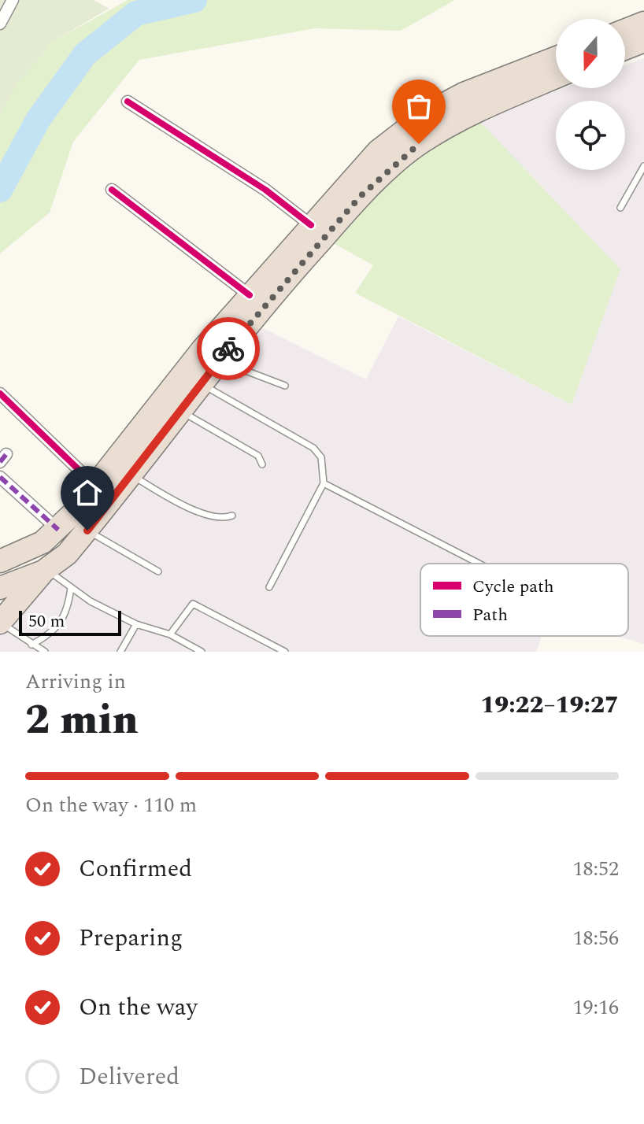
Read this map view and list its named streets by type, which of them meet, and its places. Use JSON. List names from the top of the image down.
{
  "legend": ["Cycle path", "Path"],
  "scale_bar": "50 m",
  "north": "bottom",
  "page": {
    "scale": "50 m",
    "heading": ["2 min", "Arriving in", "19:22–19:27"],
    "bar": "On the way · 110 m",
    "list": [
      ["Confirmed", "18:52"],
      ["Preparing", "18:56"],
      ["On the way", "19:16"],
      "Delivered"
    ]
  }
}
